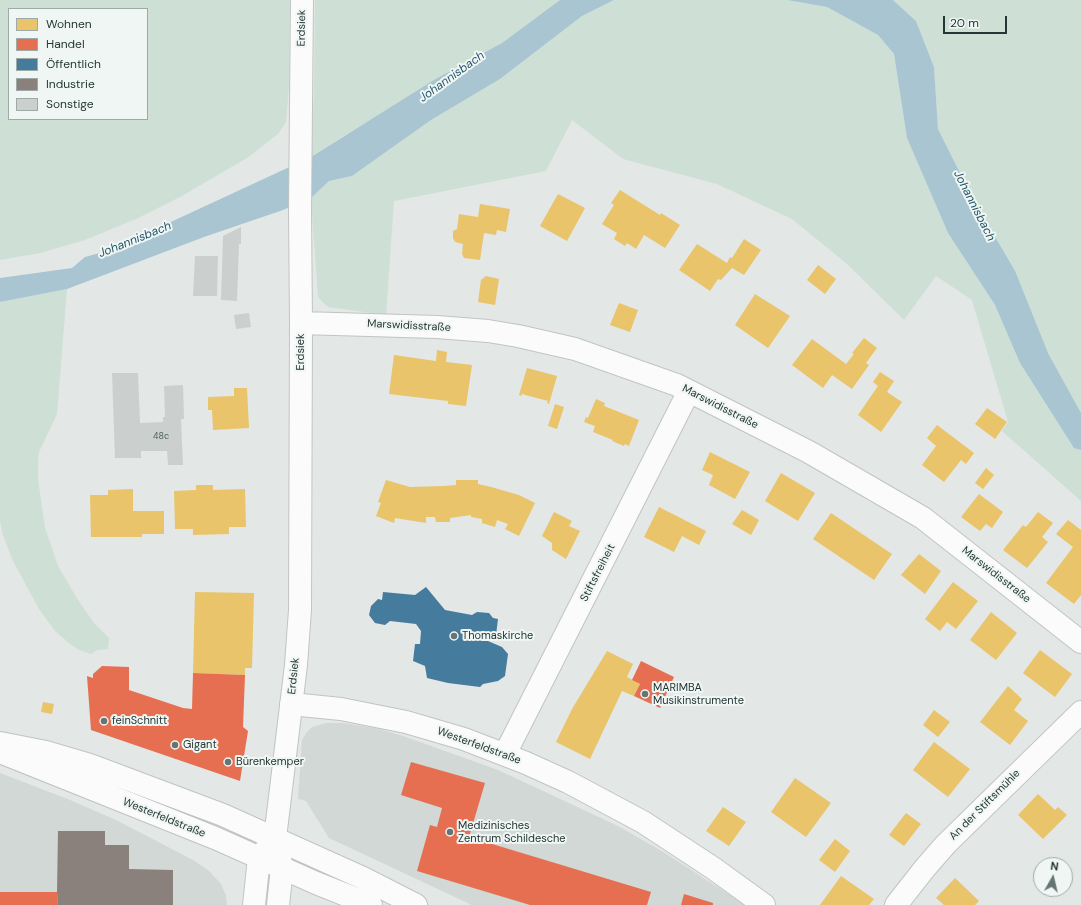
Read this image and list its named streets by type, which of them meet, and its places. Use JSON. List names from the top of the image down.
{
  "streets": {
    "street": [
      "Erdsiek",
      "Marswidisstraße",
      "Stiftsfreiheit",
      "Westerfeldstraße",
      "An der Stiftsmühle"
    ]
  },
  "crossings": [
    ["Erdsiek", "Marswidisstraße"],
    ["Erdsiek", "Westerfeldstraße"],
    ["Marswidisstraße", "Stiftsfreiheit"],
    ["Stiftsfreiheit", "Westerfeldstraße"]
  ],
  "water": ["Johannisbach"],
  "places": [
    "Thomaskirche",
    "MARIMBA Musikinstrumente",
    "feinSchnitt",
    "Gigant",
    "Bürenkemper",
    "Medizinisches Zentrum Schildesche"
  ],
  "house_numbers": ["48c"],
  "legend": [
    "Wohnen",
    "Handel",
    "Öffentlich",
    "Industrie",
    "Sonstige"
  ],
  "scale_bar": "20 m",
  "north": "top"
}
